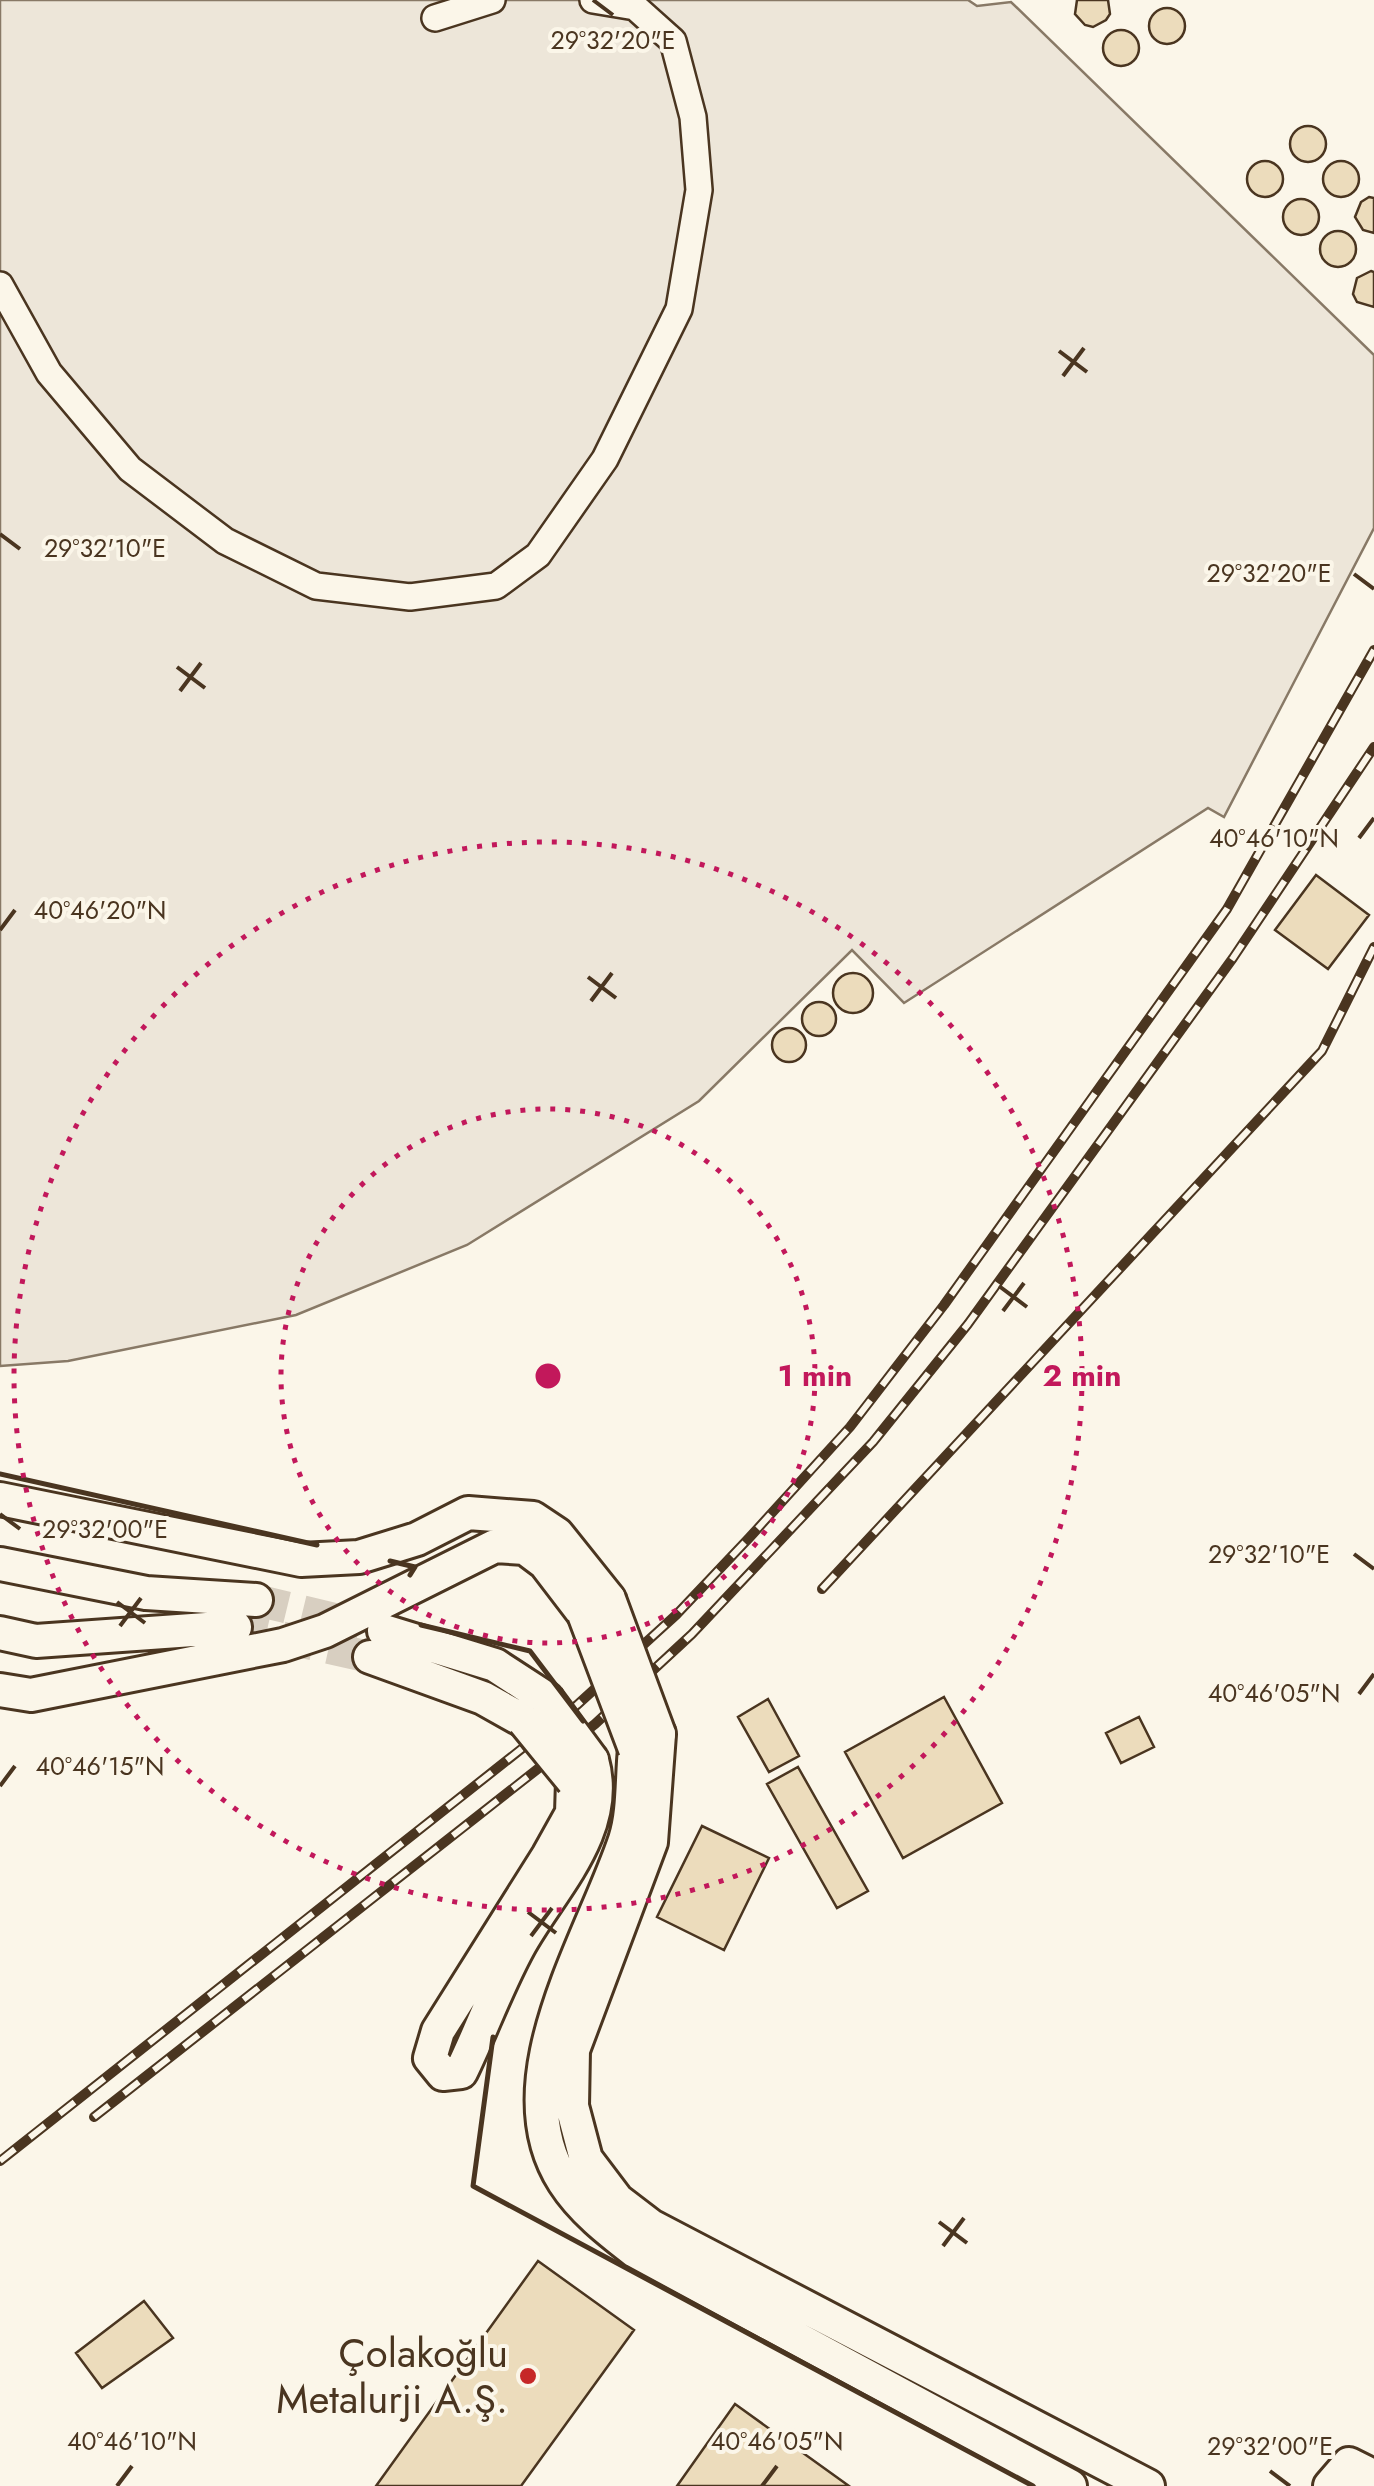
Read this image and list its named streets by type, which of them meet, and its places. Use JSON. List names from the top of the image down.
{
  "places": ["Çolakoğlu Metalurji A.Ş."],
  "coordinates": [
    "29°32'20\"E",
    "29°32'10\"E",
    "40°46'10\"N",
    "40°46'20\"N",
    "29°32'00\"E",
    "40°46'05\"N",
    "40°46'15\"N"
  ],
  "rings": ["1 min", "2 min"]
}
